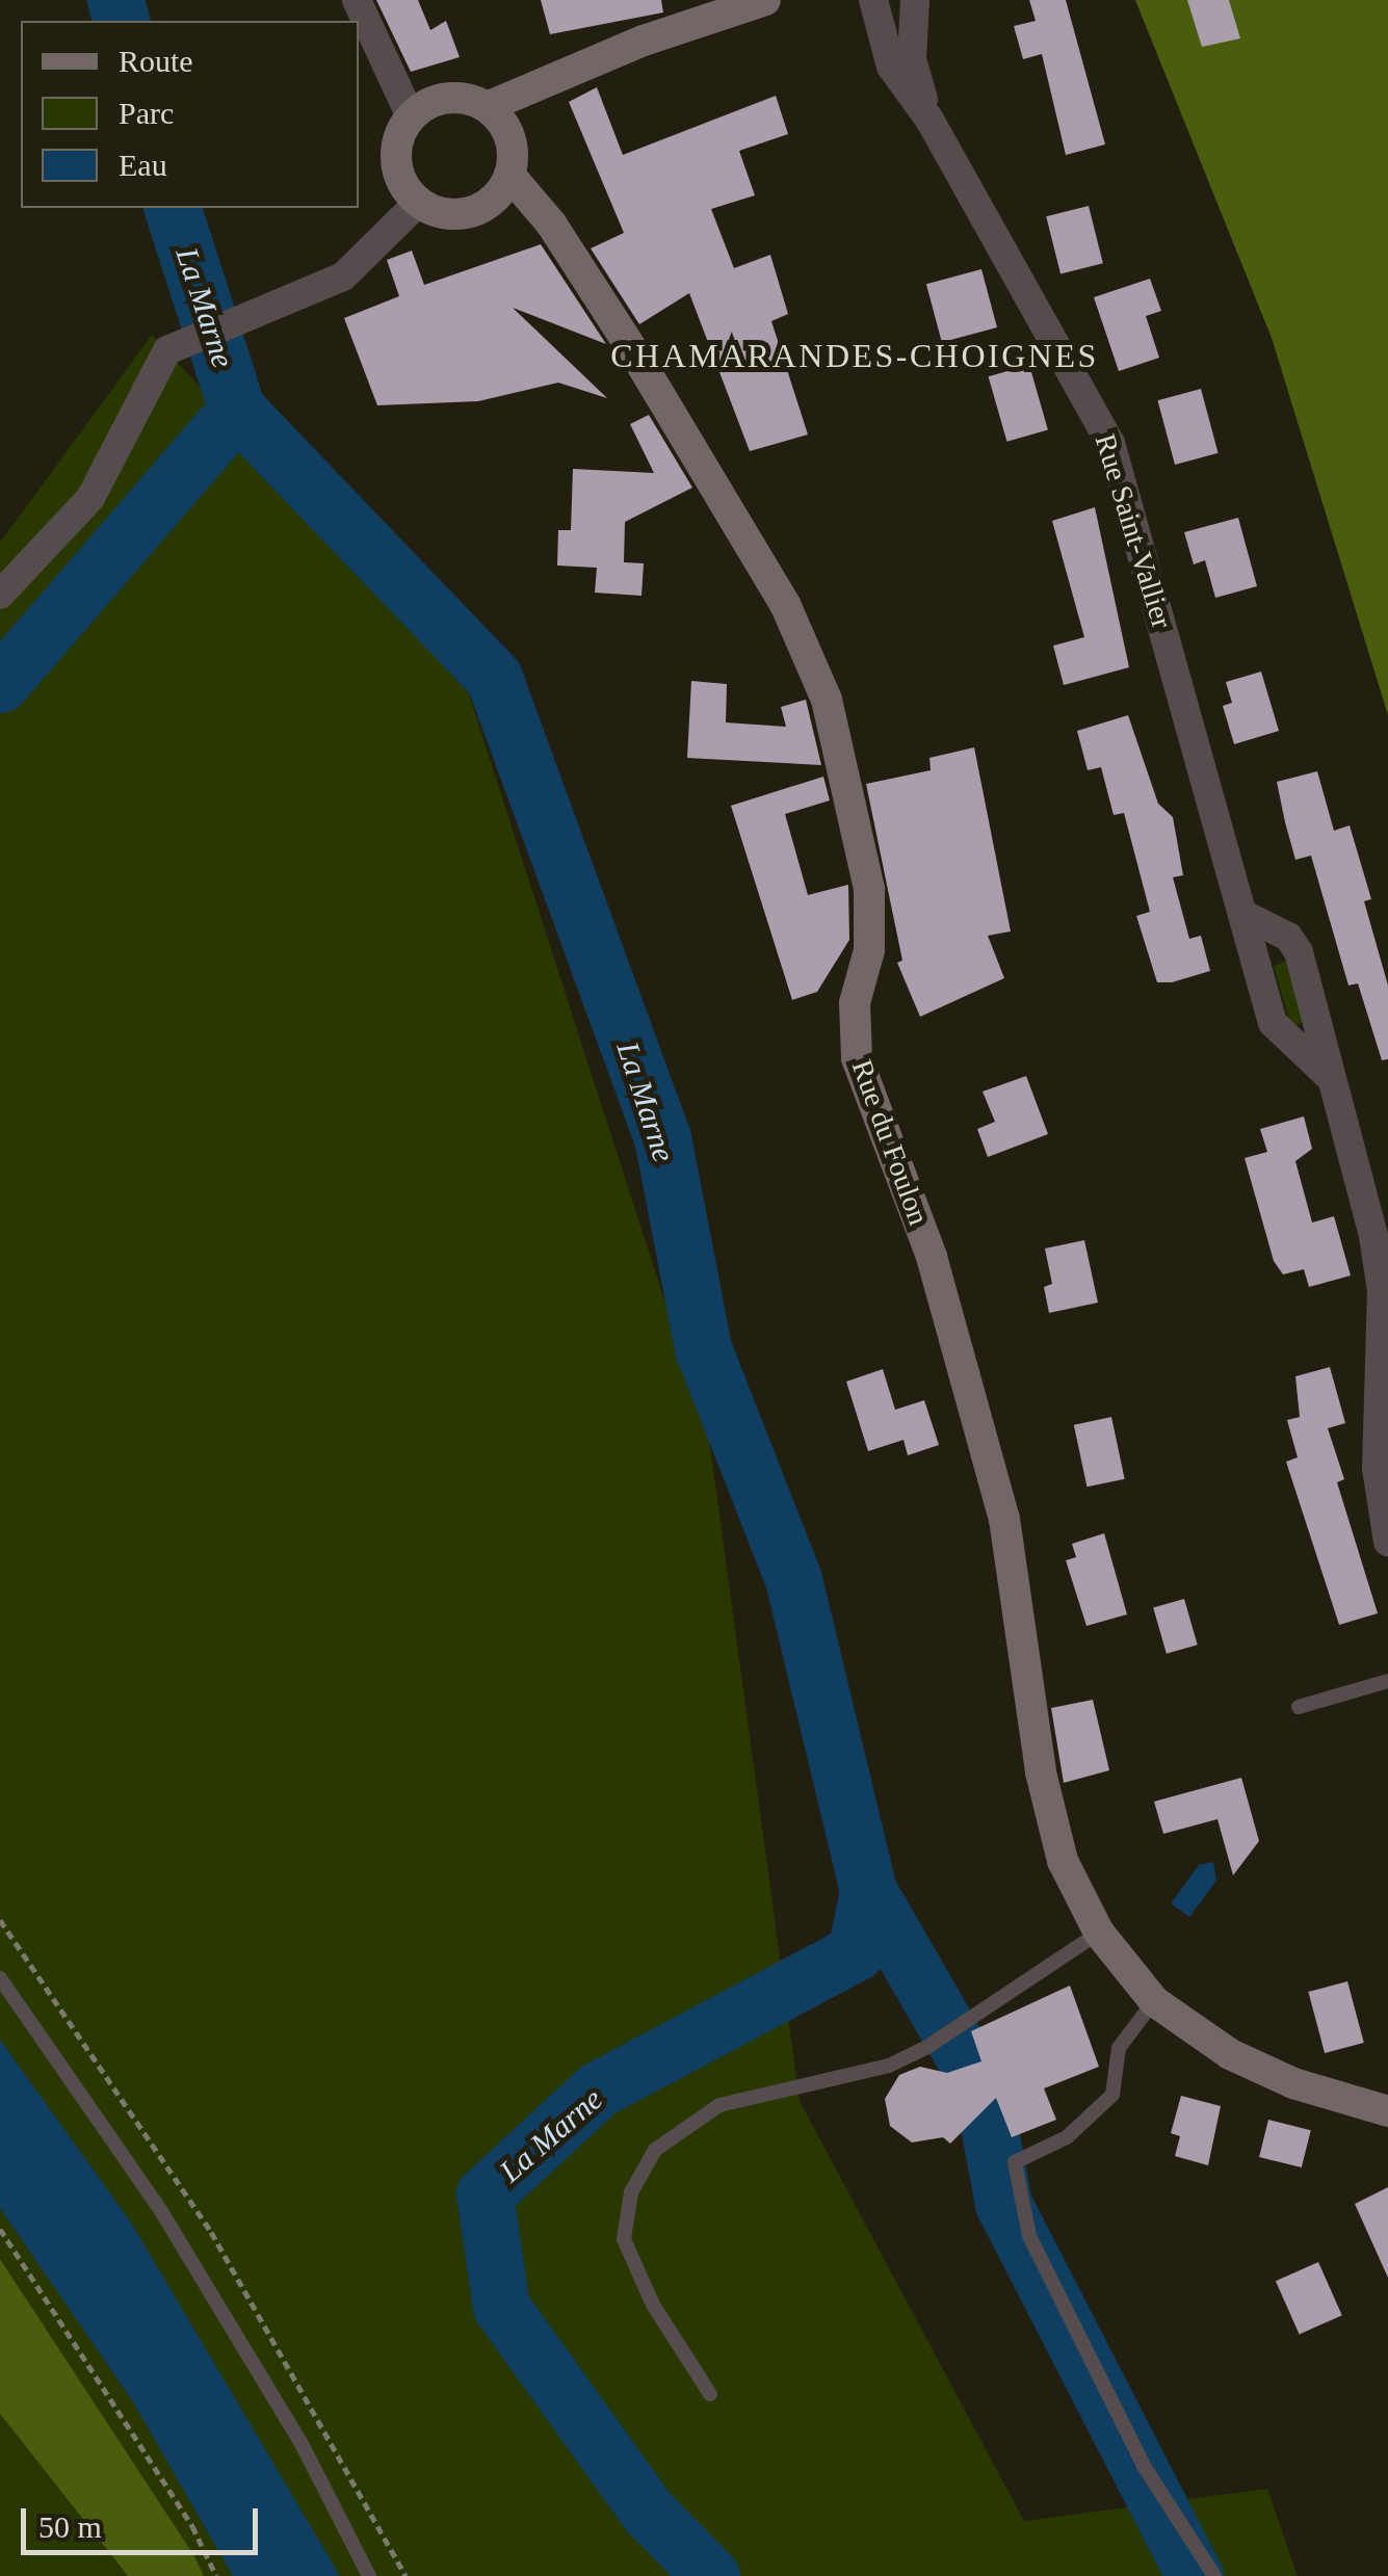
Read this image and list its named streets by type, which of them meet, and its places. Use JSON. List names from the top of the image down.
{
  "streets": {
    "street": ["Rue Saint-Vallier", "Rue du Foulon"]
  },
  "districts": ["CHAMARANDES-CHOIGNES"],
  "water": ["La Marne"],
  "legend": ["Route", "Parc", "Eau"],
  "scale_bar": "50 m"
}
